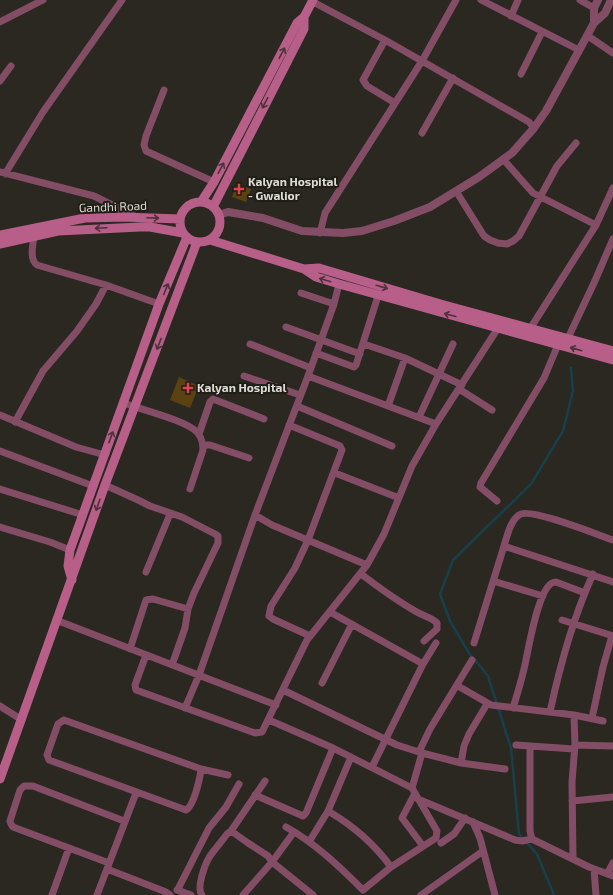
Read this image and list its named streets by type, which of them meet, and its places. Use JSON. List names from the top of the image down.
{
  "streets": {
    "main road": ["Gandhi Road"]
  },
  "places": {
    "health": ["Kalyan Hospital - Gwalior", "Kalyan Hospital"]
  }
}
